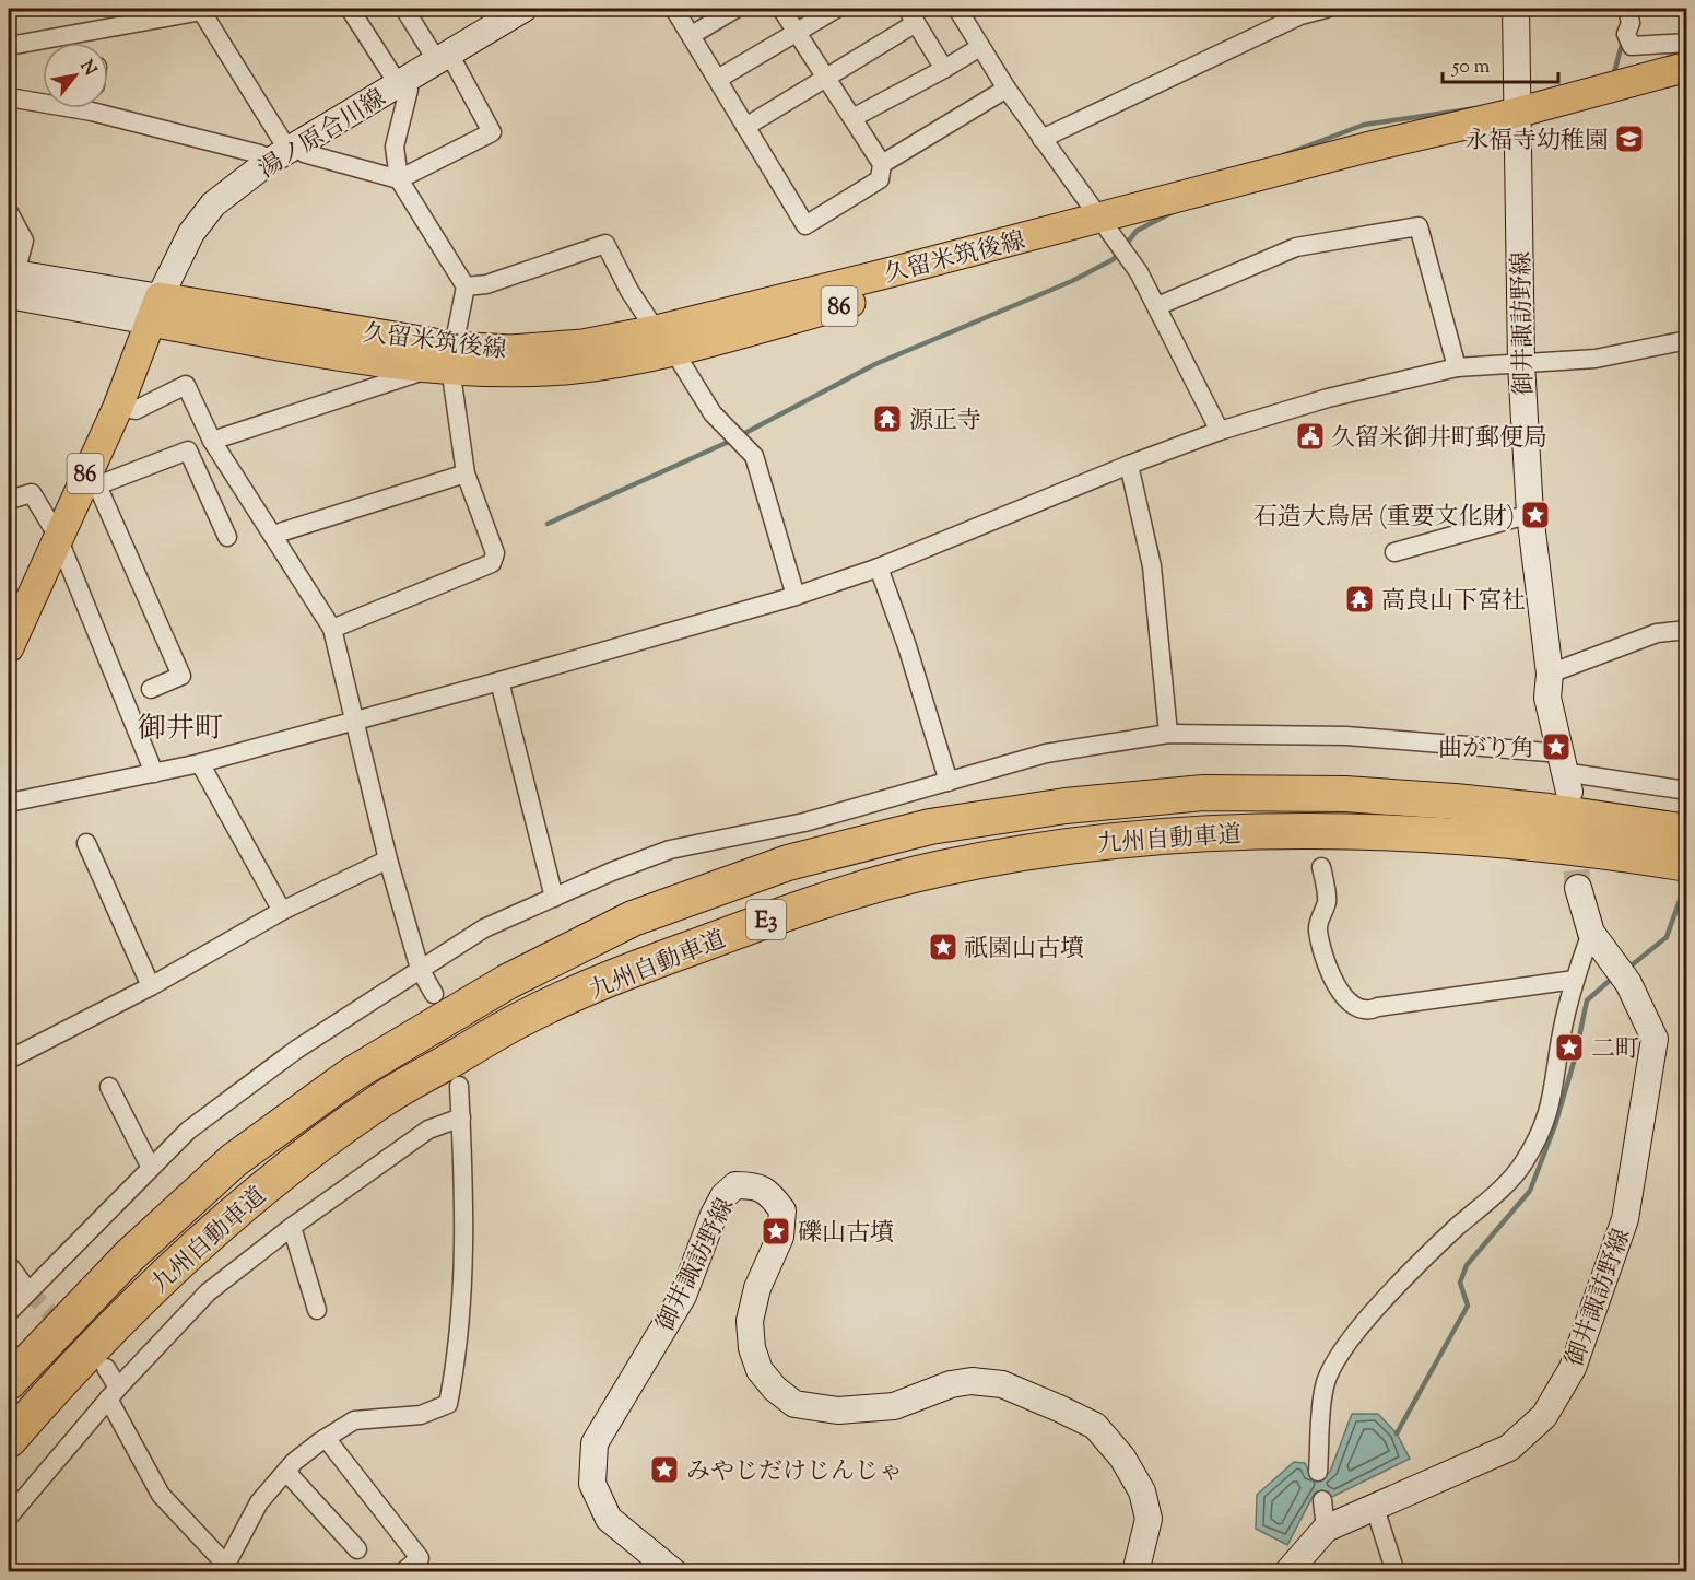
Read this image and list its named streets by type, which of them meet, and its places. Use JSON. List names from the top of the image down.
{
  "streets": {
    "highway": ["九州自動車道", "E3"],
    "main road": [
      "湯ノ原合川線",
      "久留米筑後線",
      "86",
      "御井諏訪野線"
    ]
  },
  "crossings": [
    ["湯ノ原合川線", "久留米筑後線"],
    ["湯ノ原合川線", "86"],
    ["久留米筑後線", "86"],
    ["久留米筑後線", "御井諏訪野線"]
  ],
  "districts": ["御井町"],
  "places": {
    "school or university": ["永福寺幼稚園"],
    "temple": ["源正寺", "高良山下宮社"],
    "public building": ["久留米御井町郵便局"],
    "place": [
      "石造大鳥居 (重要文化財)",
      "曲がり角",
      "祇園山古墳",
      "二町",
      "礫山古墳",
      "みやじだけじんじゃ"
    ]
  },
  "scale_bar": "50 m",
  "north": "top right"
}
